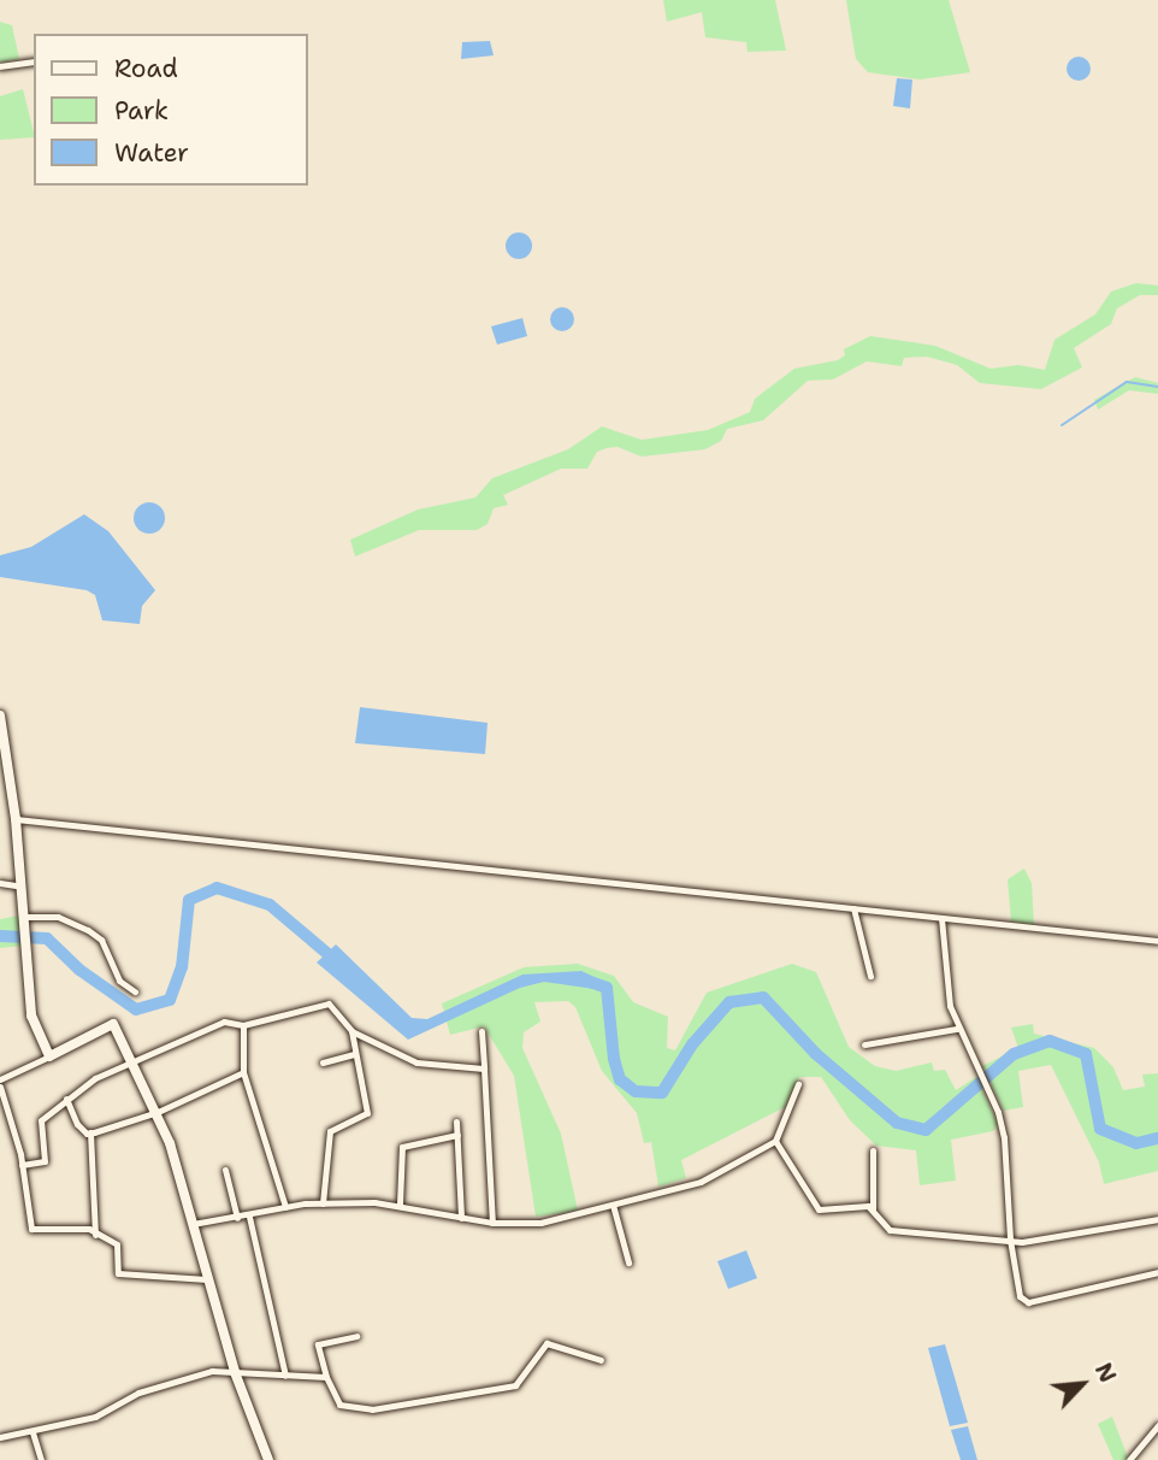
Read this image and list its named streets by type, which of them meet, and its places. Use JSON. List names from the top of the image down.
{
  "legend": ["Road", "Park", "Water"],
  "north": "top right"
}
